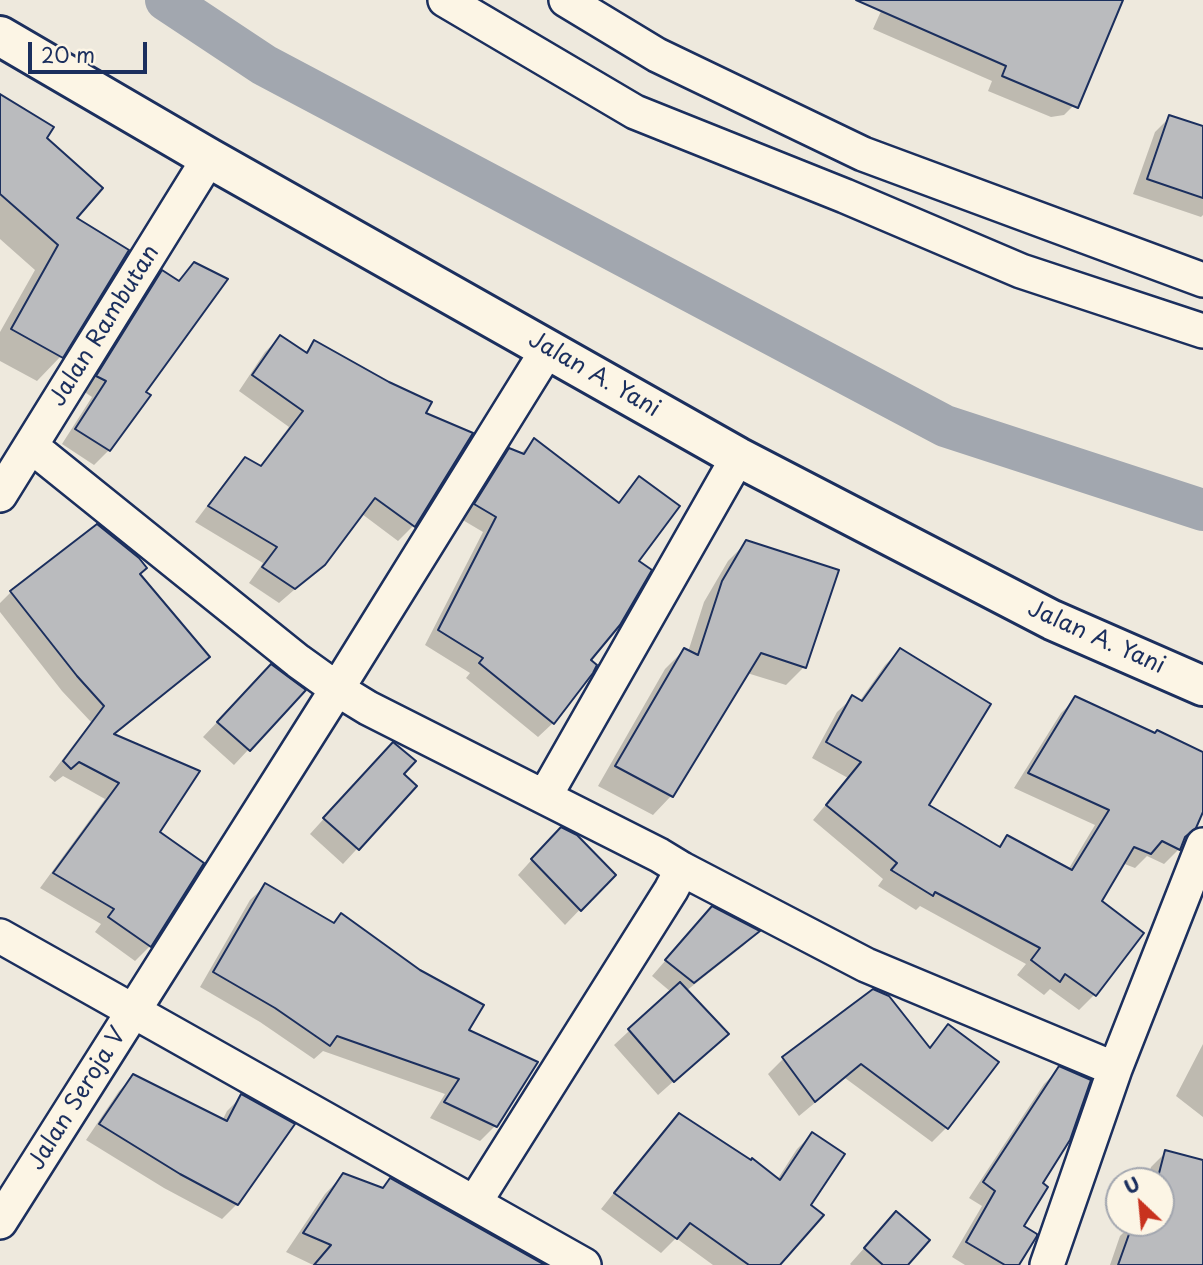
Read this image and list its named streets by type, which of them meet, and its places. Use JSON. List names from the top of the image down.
{
  "streets": {
    "highway": ["Jalan A. Yani"],
    "street": ["Jalan Rambutan", "Jalan Seroja V"]
  },
  "crossings": [
    ["Jalan Rambutan", "Jalan A. Yani"],
    ["Jalan A. Yani", "Jalan Seroja V"]
  ],
  "scale_bar": "20 m",
  "north": "top left"
}
